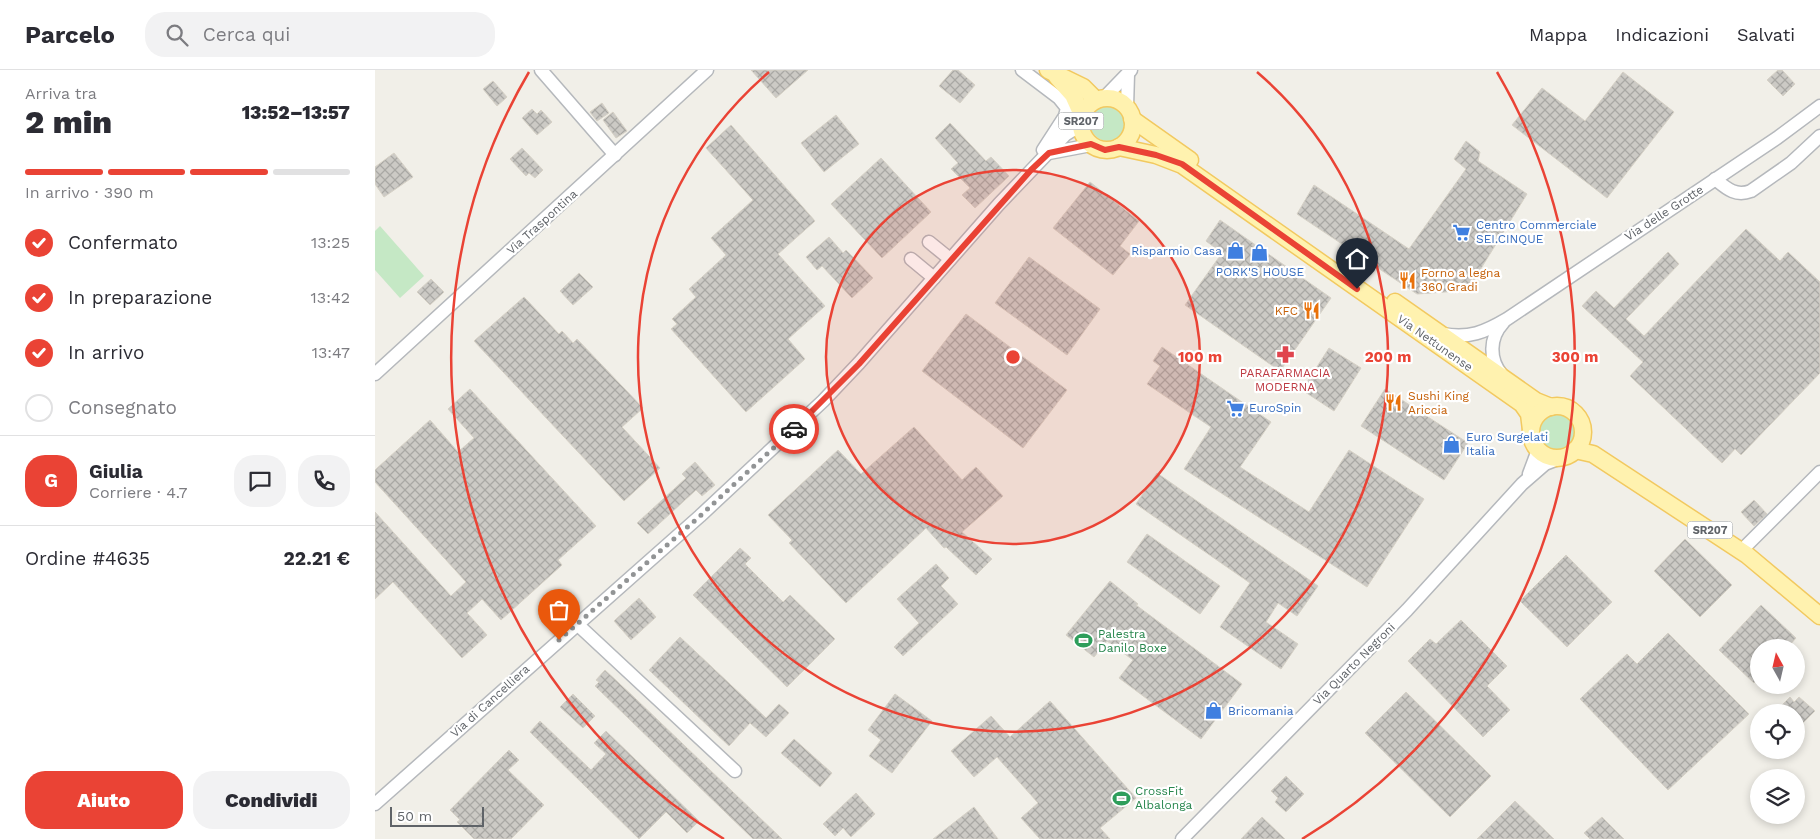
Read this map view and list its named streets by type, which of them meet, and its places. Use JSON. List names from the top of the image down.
{
  "streets": {
    "main road": ["SR207", "Via Nettunense"],
    "street": [
      "Via delle Grotte",
      "Via Traspontina",
      "Via Quarto Negroni",
      "Via di Cancelliera"
    ]
  },
  "crossings": [
    ["SR207", "Via Nettunense"],
    ["SR207", "Via Quarto Negroni"],
    ["SR207", "Via di Cancelliera"],
    ["Via delle Grotte", "Via Nettunense"],
    ["Via Nettunense", "Via Quarto Negroni"],
    ["Via Nettunense", "Via di Cancelliera"]
  ],
  "places": {
    "supermarket": ["Centro Commerciale SEI.CINQUE", "EuroSpin"],
    "shop": [
      "Risparmio Casa",
      "PORK'S HOUSE",
      "Euro Surgelati Italia",
      "Bricomania"
    ],
    "restaurant": ["Forno a legna 360 Gradi", "KFC", "Sushi King Ariccia"],
    "pharmacy": ["PARAFARMACIA MODERNA"],
    "sports": ["Palestra Danilo Boxe", "CrossFit Albalonga"]
  },
  "scale_bar": "50 m",
  "north": "top",
  "page": {
    "header": "Parcelo",
    "search": "Cerca qui",
    "nav": ["Mappa", "Indicazioni", "Salvati"],
    "heading": ["2 min", "Arriva tra", "13:52–13:57"],
    "panel": [
      "Giulia",
      "Corriere · 4.7",
      "Ordine #4635",
      "22.21 €"
    ],
    "bar": "In arrivo · 390 m",
    "list": [
      ["Confermato", "13:25"],
      ["In preparazione", "13:42"],
      ["In arrivo", "13:47"],
      "Consegnato"
    ],
    "round": "G",
    "buttons": ["Aiuto", "Condividi"],
    "scale": "50 m"
  },
  "rings": ["100 m", "200 m", "300 m"]
}
